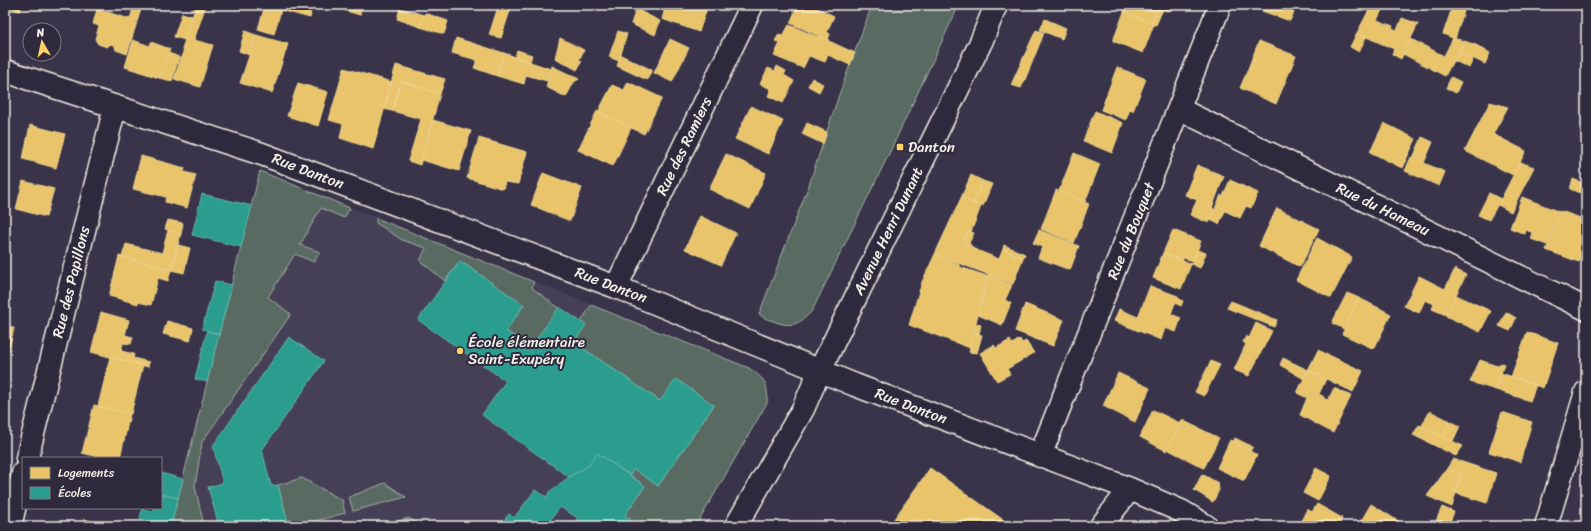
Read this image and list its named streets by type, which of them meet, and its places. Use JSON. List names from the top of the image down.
{
  "streets": {
    "street": [
      "Rue des Ramiers",
      "Rue Danton",
      "Rue du Hameau",
      "Avenue Henri Dunant",
      "Rue du Bouquet",
      "Rue des Papillons"
    ]
  },
  "crossings": [
    ["Rue des Ramiers", "Rue Danton"],
    ["Rue Danton", "Avenue Henri Dunant"],
    ["Rue Danton", "Rue du Bouquet"],
    ["Rue Danton", "Rue des Papillons"],
    ["Rue du Hameau", "Rue du Bouquet"]
  ],
  "places": {
    "transit": ["Danton"],
    "other": ["École élémentaire Saint-Exupéry"]
  },
  "legend": ["Logements", "Écoles"],
  "north": "top"
}
